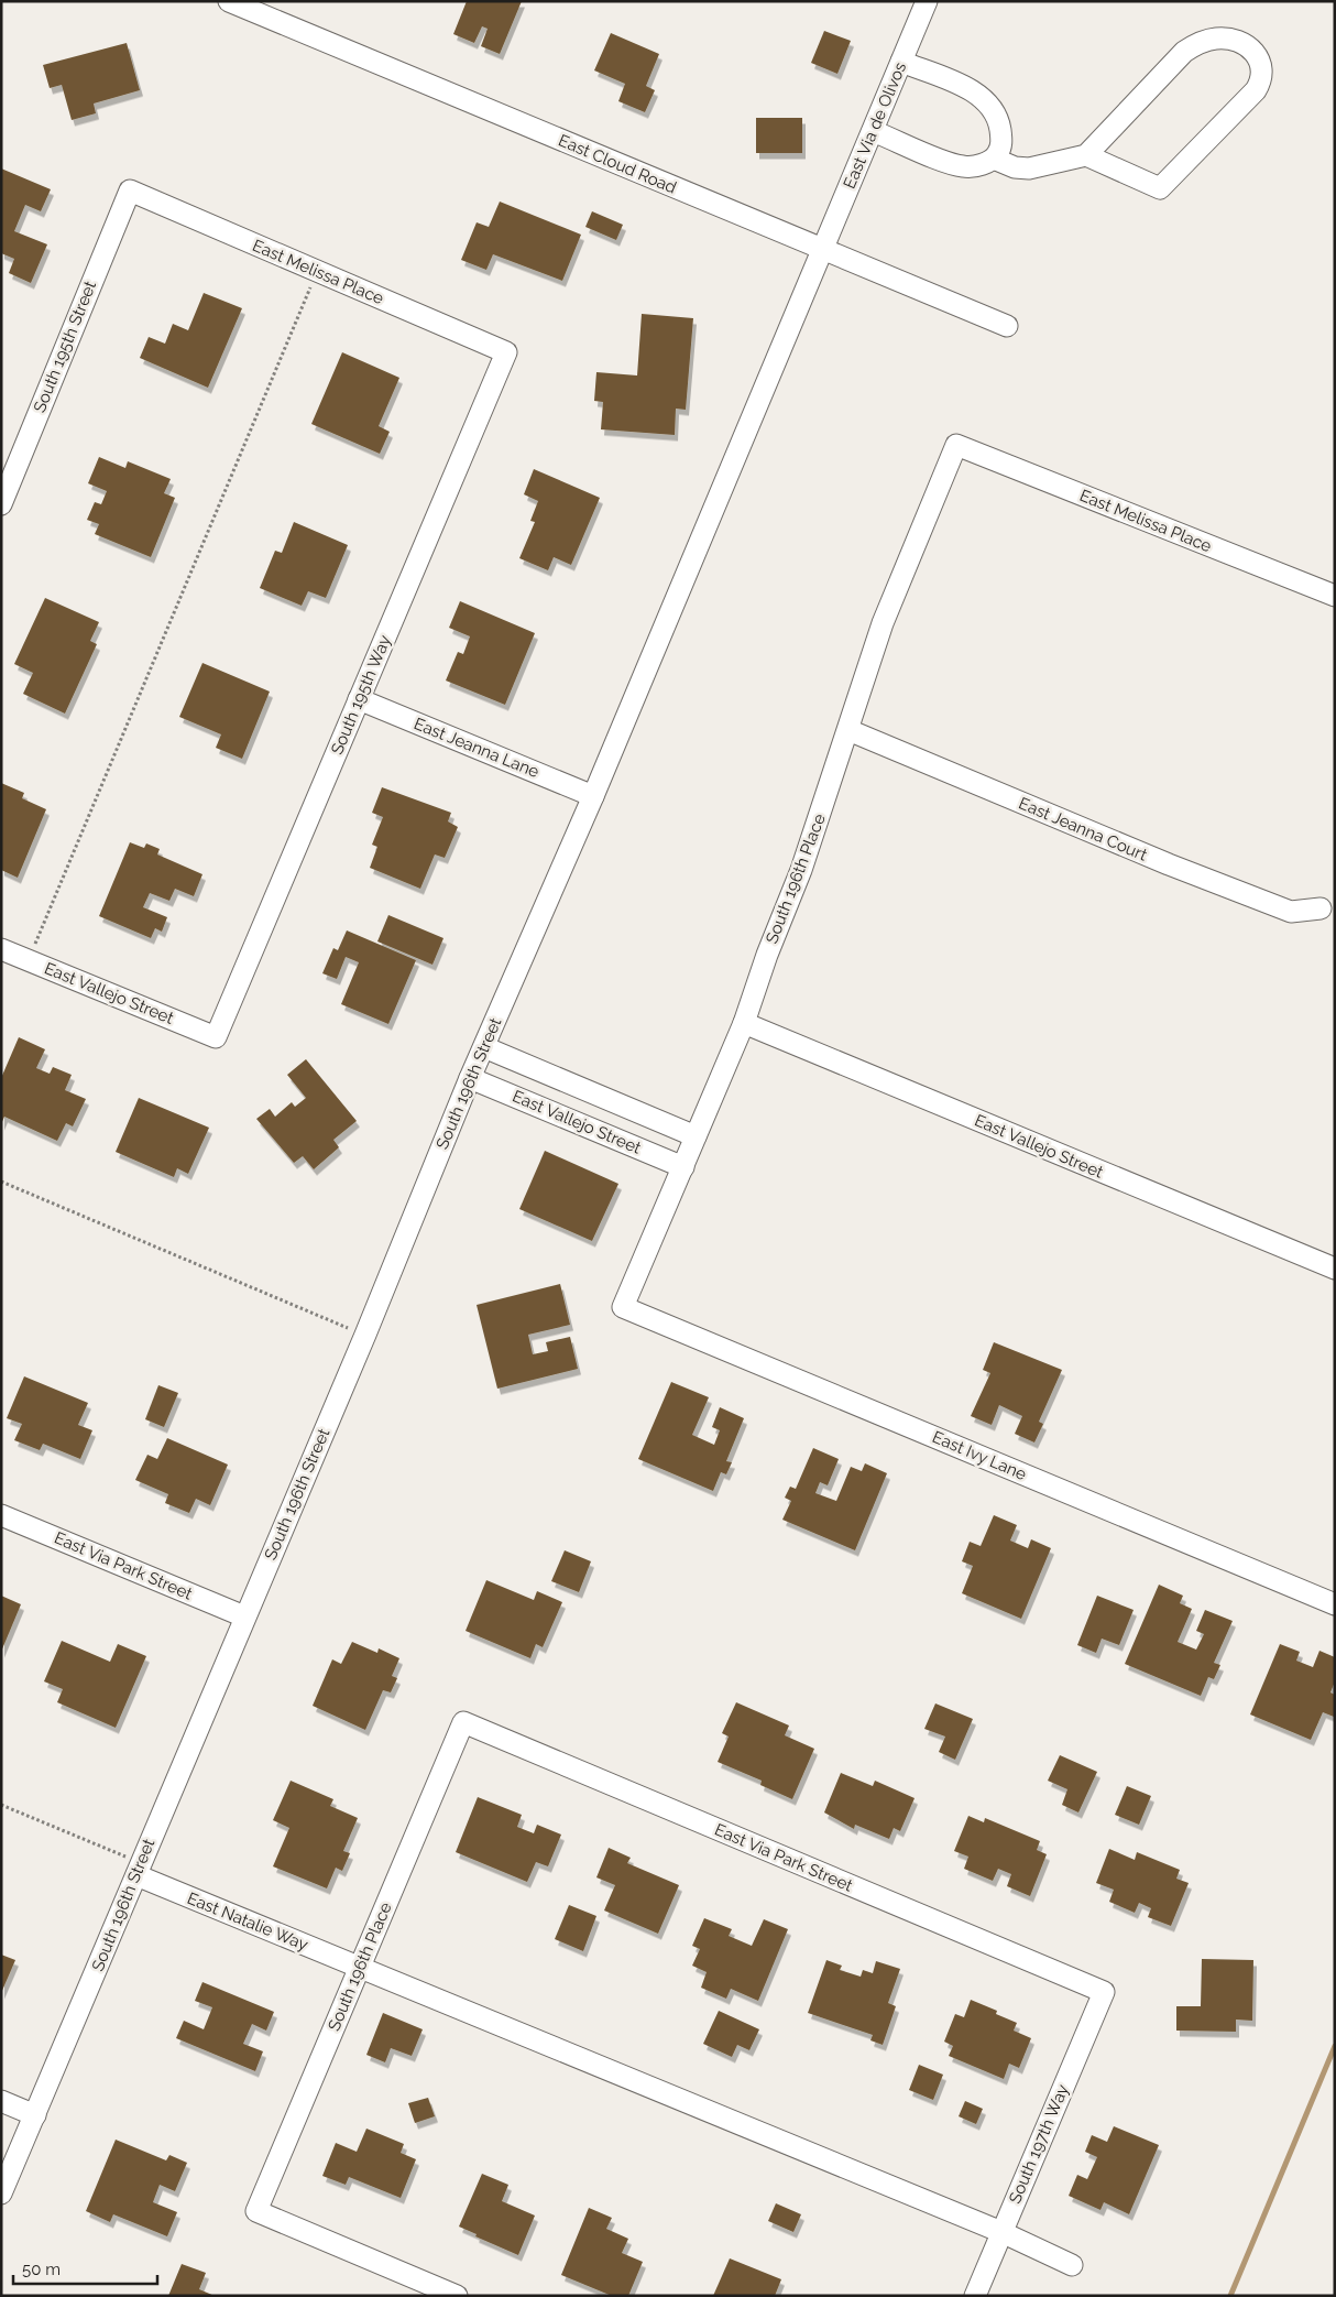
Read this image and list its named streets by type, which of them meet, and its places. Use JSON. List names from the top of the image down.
{
  "streets": {
    "street": [
      "East Via de Olivos",
      "East Cloud Road",
      "East Melissa Place",
      "South 195th Street",
      "South 195th Way",
      "East Jeanna Lane",
      "East Jeanna Court",
      "South 196th Place",
      "East Vallejo Street",
      "South 196th Street",
      "East Ivy Lane",
      "East Via Park Street",
      "East Natalie Way",
      "South 197th Way"
    ]
  },
  "crossings": [
    ["East Via de Olivos", "East Cloud Road"],
    ["East Via de Olivos", "East Jeanna Lane"],
    ["East Via de Olivos", "South 196th Street"],
    ["East Melissa Place", "South 195th Street"],
    ["East Melissa Place", "South 195th Way"],
    ["East Melissa Place", "South 196th Place"],
    ["South 195th Way", "East Jeanna Lane"],
    ["South 195th Way", "East Vallejo Street"],
    ["East Jeanna Lane", "South 196th Street"],
    ["East Jeanna Court", "South 196th Place"],
    ["South 196th Place", "East Vallejo Street"],
    ["South 196th Place", "East Ivy Lane"],
    ["South 196th Place", "East Via Park Street"],
    ["South 196th Place", "East Natalie Way"],
    ["East Vallejo Street", "South 196th Street"],
    ["South 196th Street", "East Via Park Street"],
    ["South 196th Street", "East Natalie Way"],
    ["East Via Park Street", "South 197th Way"],
    ["East Natalie Way", "South 197th Way"]
  ],
  "scale_bar": "50 m"
}
